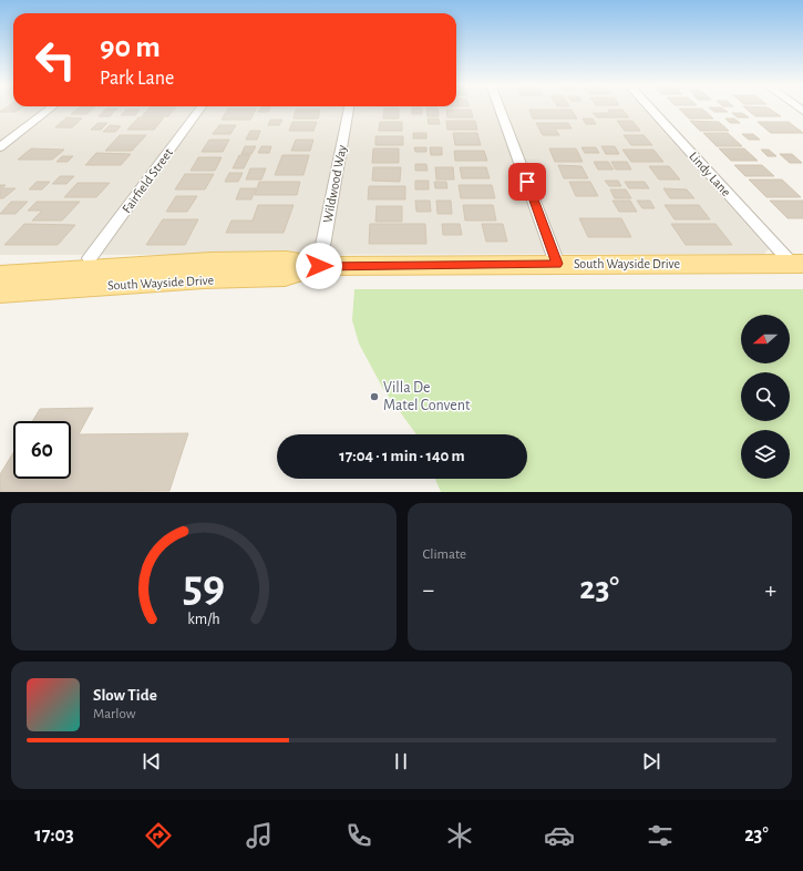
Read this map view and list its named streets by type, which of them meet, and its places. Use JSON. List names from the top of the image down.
{
  "streets": {
    "main road": ["South Wayside Drive"],
    "street": ["Lindy Lane", "Fairfield Street", "Wildwood Way"]
  },
  "crossings": [
    ["Lindy Lane", "South Wayside Drive"],
    ["Wildwood Way", "South Wayside Drive"]
  ],
  "places": ["Villa De Matel Convent"],
  "north": "left",
  "page": {
    "turn": ["90 m", "Park Lane"],
    "limit": "60",
    "trip": "17:04 · 1 min · 140 m",
    "tile": "Climate",
    "heat": ["−", "23°", "+"],
    "song": ["Slow Tide", "Marlow"],
    "tabs": ["17:03", "23°"],
    "gauge": ["59", "km/h"]
  }
}
